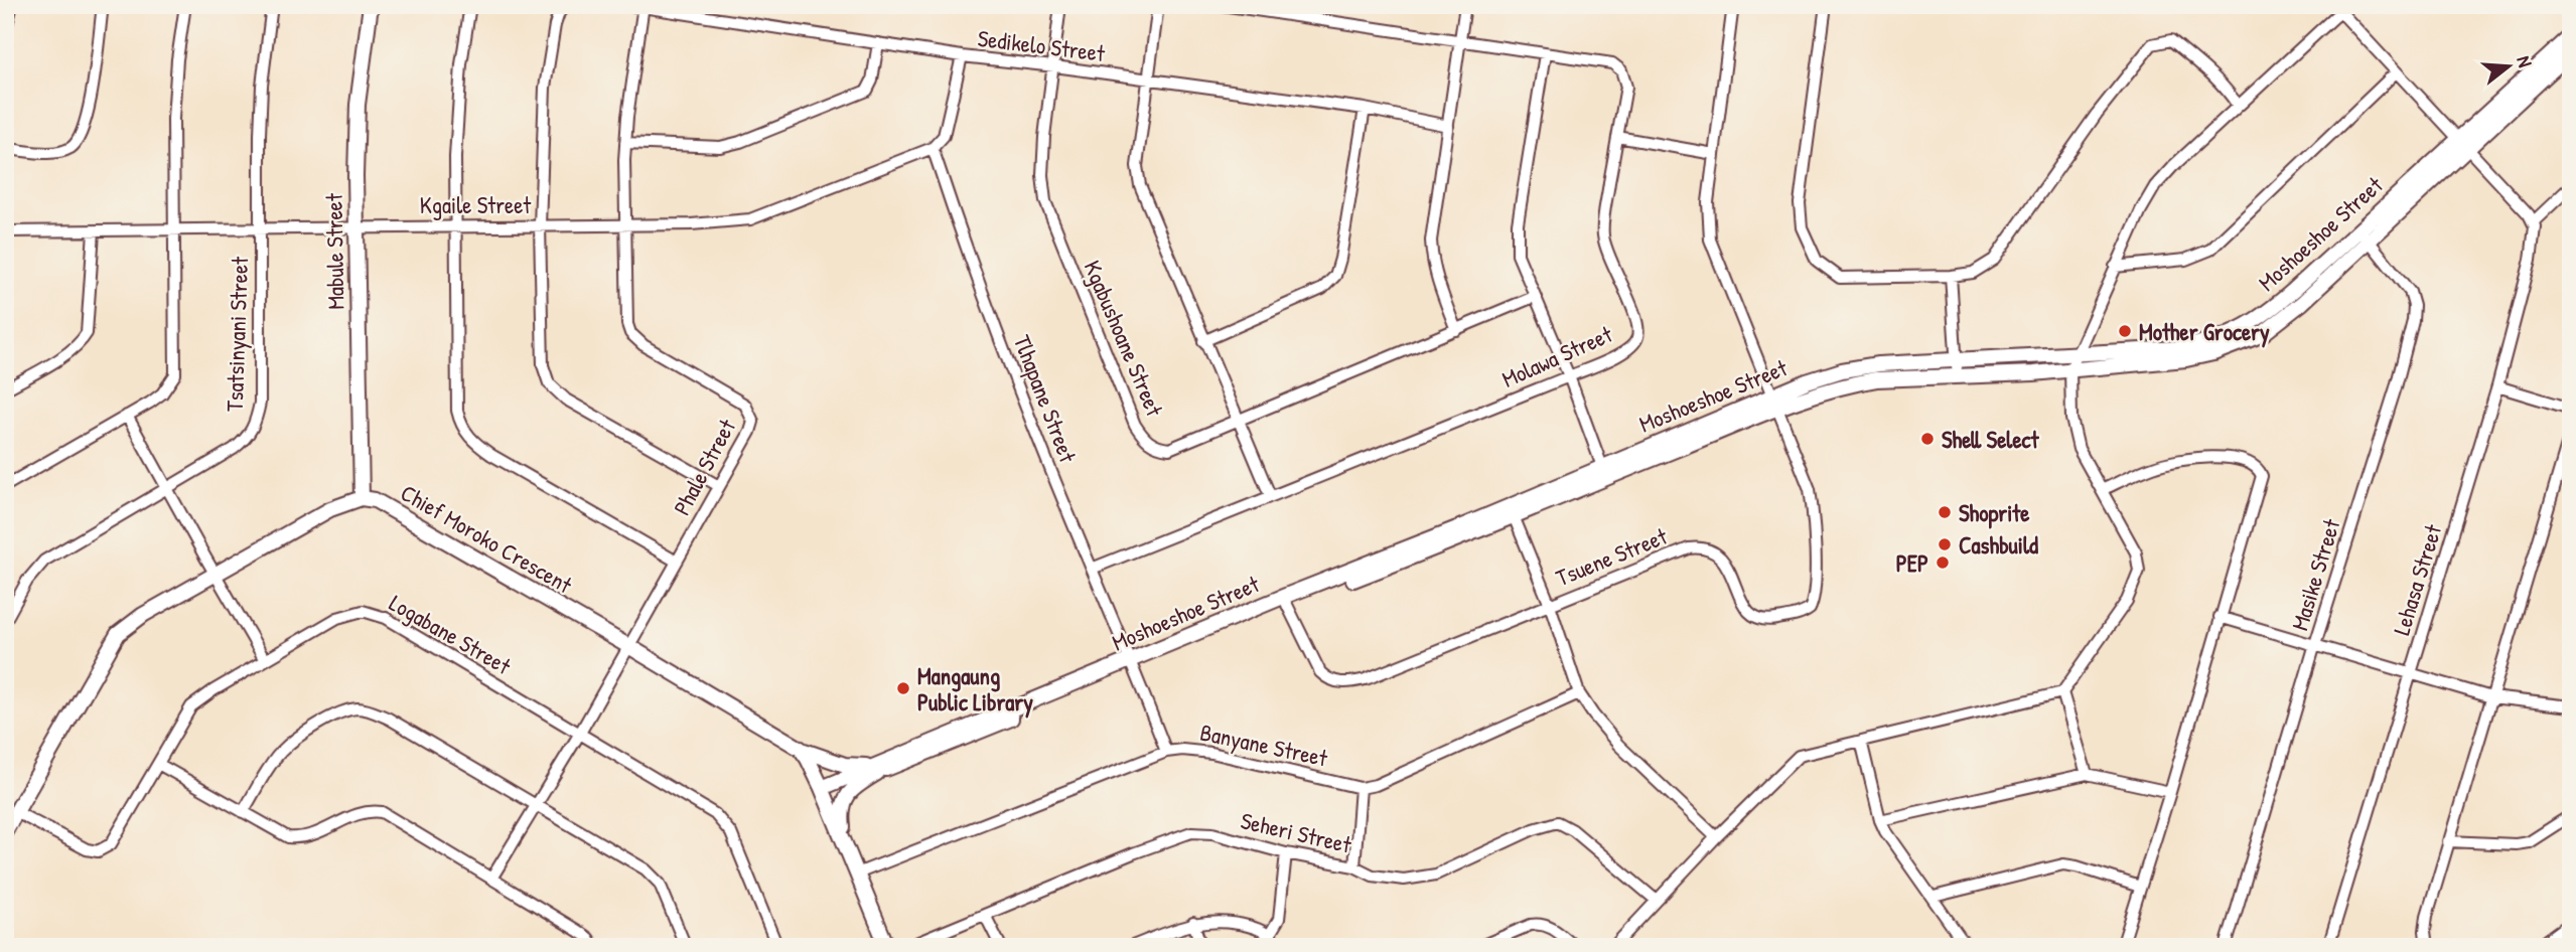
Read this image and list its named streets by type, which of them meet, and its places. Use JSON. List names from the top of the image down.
{
  "streets": {
    "street": [
      "Sedikelo Street",
      "Kgaile Street",
      "Moshoeshoe Street",
      "Mabule Street",
      "Tsatsinyani Street",
      "Kgabushoane Street",
      "Molawa Street",
      "Tlhapane Street",
      "Phale Street",
      "Chief Moroko Crescent",
      "Tsuene Street",
      "Masike Street",
      "Lehasa Street",
      "Logabane Street",
      "Banyane Street",
      "Seheri Street"
    ]
  },
  "crossings": [
    ["Sedikelo Street", "Kgabushoane Street"],
    ["Sedikelo Street", "Phale Street"],
    ["Kgaile Street", "Mabule Street"],
    ["Kgaile Street", "Tsatsinyani Street"],
    ["Kgaile Street", "Tlhapane Street"],
    ["Kgaile Street", "Phale Street"],
    ["Moshoeshoe Street", "Tlhapane Street"],
    ["Moshoeshoe Street", "Chief Moroko Crescent"],
    ["Moshoeshoe Street", "Tsuene Street"],
    ["Moshoeshoe Street", "Masike Street"],
    ["Mabule Street", "Chief Moroko Crescent"],
    ["Molawa Street", "Tlhapane Street"],
    ["Tlhapane Street", "Banyane Street"],
    ["Phale Street", "Chief Moroko Crescent"],
    ["Phale Street", "Logabane Street"],
    ["Chief Moroko Crescent", "Banyane Street"]
  ],
  "places": [
    "Mother Grocery",
    "Shell Select",
    "Shoprite",
    "Cashbuild",
    "PEP",
    "Mangaung Public Library"
  ],
  "north": "right"
}
